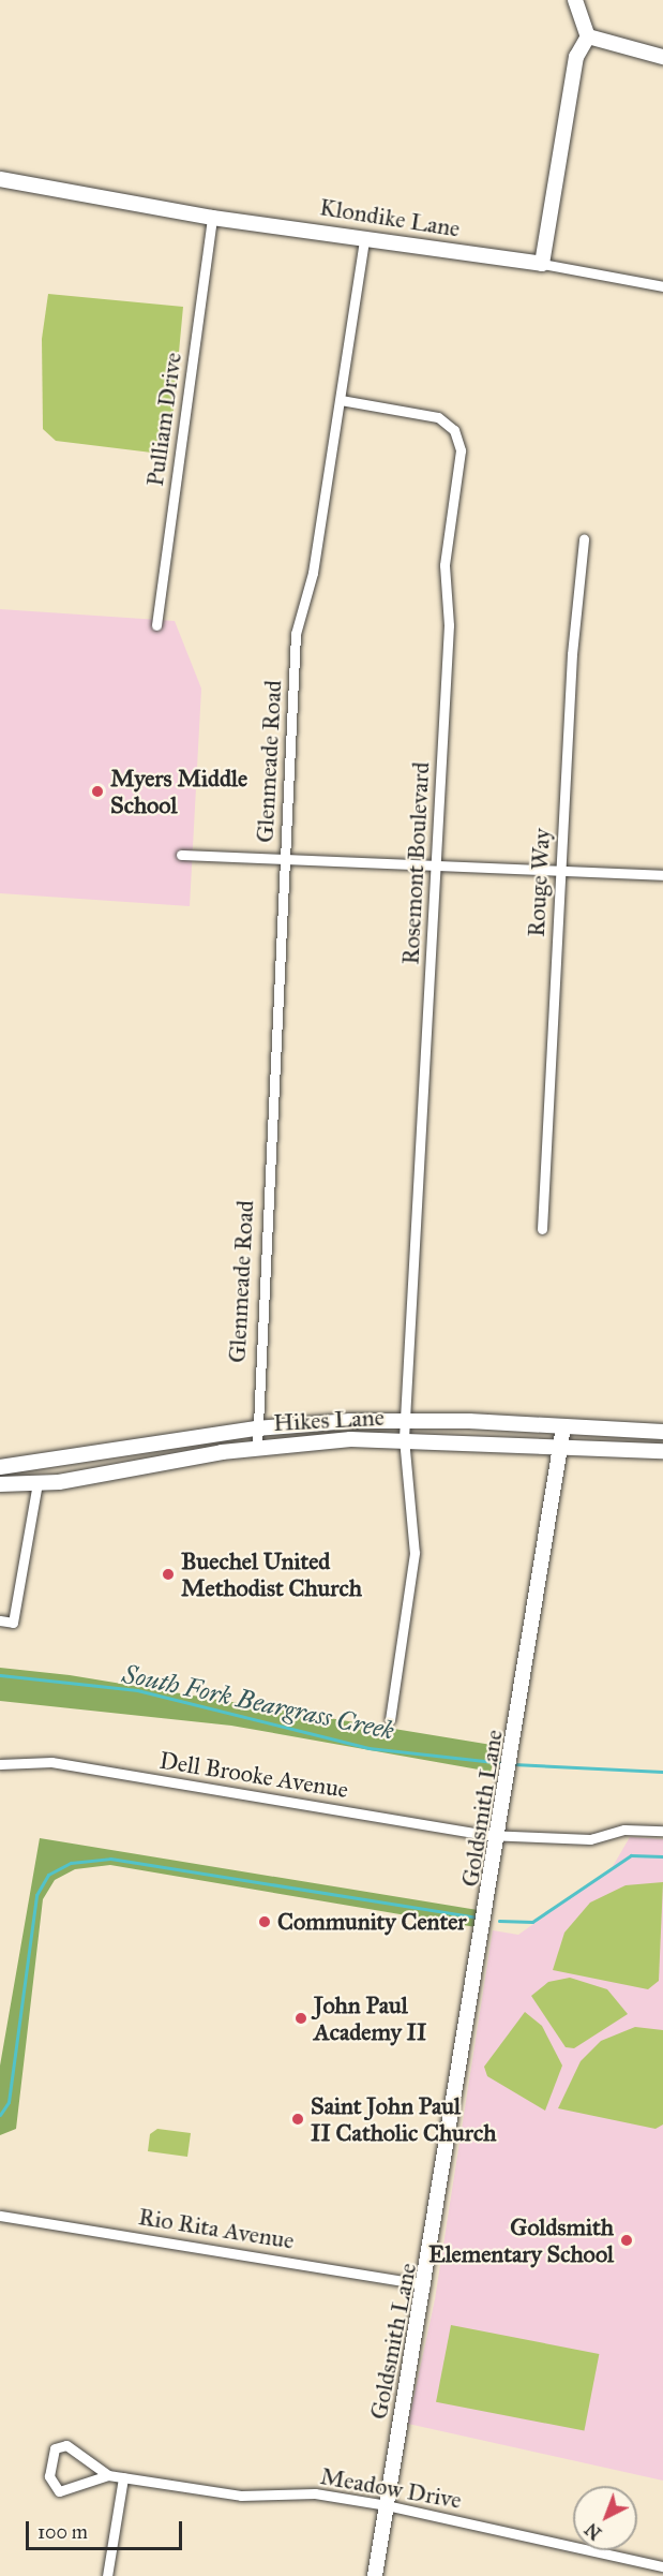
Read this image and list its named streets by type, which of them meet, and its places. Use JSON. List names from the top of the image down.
{
  "streets": {
    "street": [
      "Klondike Lane",
      "Pulliam Drive",
      "Glenmeade Road",
      "Rosemont Boulevard",
      "Rouge Way",
      "Hikes Lane",
      "Dell Brooke Avenue",
      "Goldsmith Lane",
      "Rio Rita Avenue",
      "Meadow Drive"
    ]
  },
  "crossings": [
    ["Klondike Lane", "Pulliam Drive"],
    ["Klondike Lane", "Glenmeade Road"],
    ["Glenmeade Road", "Rosemont Boulevard"],
    ["Glenmeade Road", "Hikes Lane"],
    ["Rosemont Boulevard", "Hikes Lane"],
    ["Hikes Lane", "Goldsmith Lane"],
    ["Dell Brooke Avenue", "Goldsmith Lane"],
    ["Goldsmith Lane", "Rio Rita Avenue"],
    ["Goldsmith Lane", "Meadow Drive"]
  ],
  "water": ["South Fork Beargrass Creek"],
  "places": [
    "Myers Middle School",
    "Buechel United Methodist Church",
    "Community Center",
    "John Paul Academy II",
    "Saint John Paul II Catholic Church",
    "Goldsmith Elementary School"
  ],
  "scale_bar": "100 m",
  "north": "bottom left"
}
